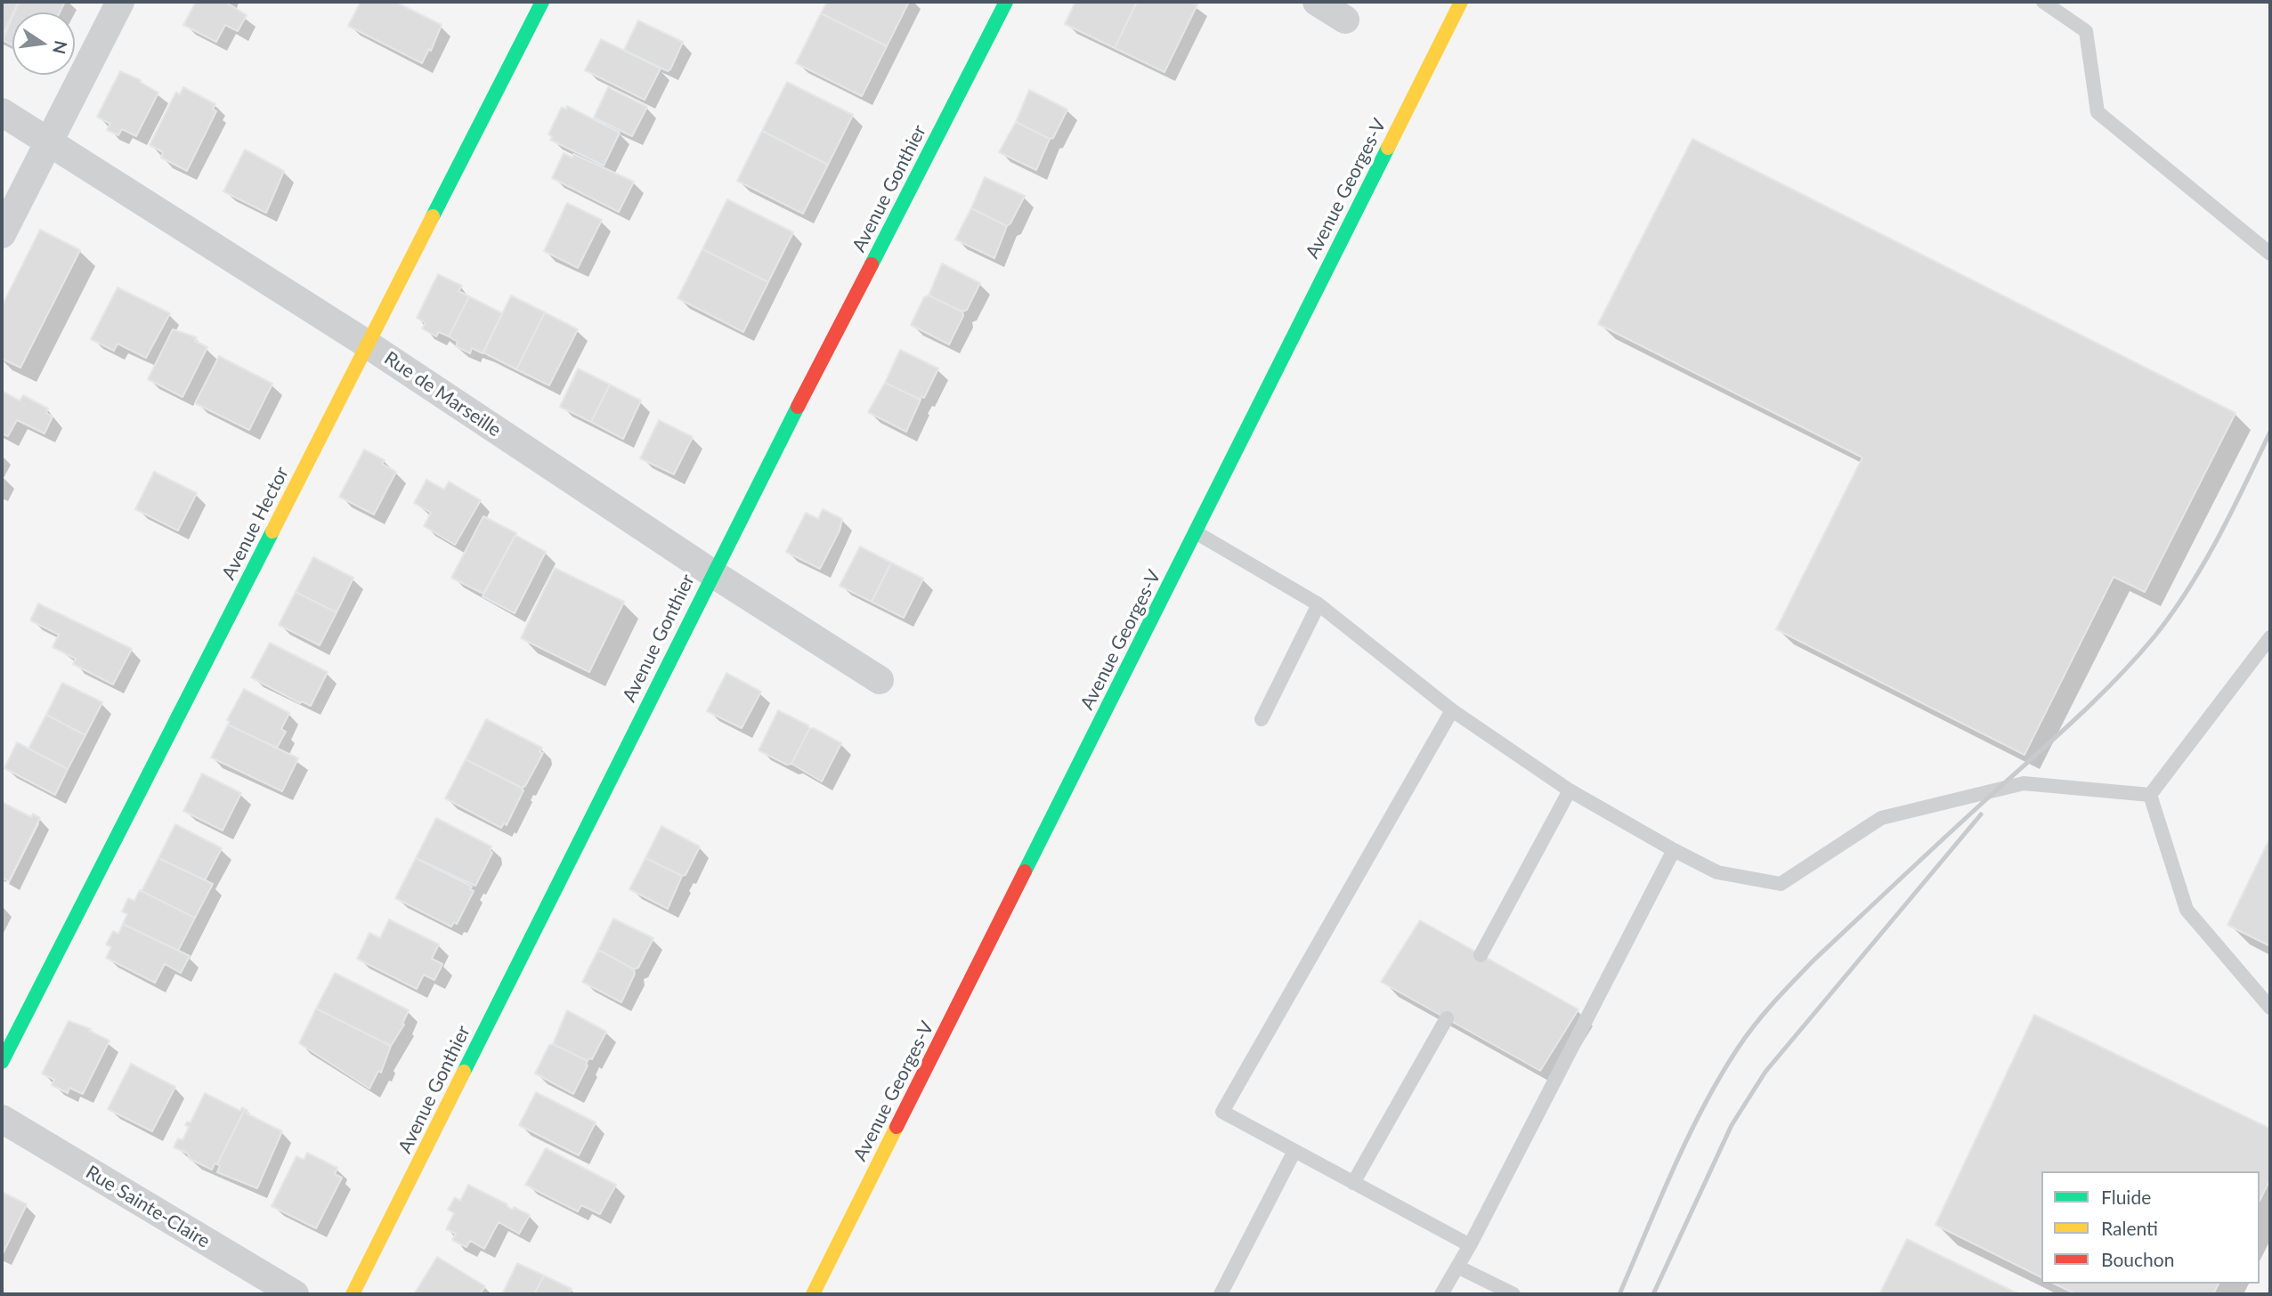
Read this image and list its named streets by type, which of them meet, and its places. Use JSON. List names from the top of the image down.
{
  "streets": {
    "street": [
      "Avenue Gonthier",
      "Avenue Georges-V",
      "Rue de Marseille",
      "Avenue Hector",
      "Rue Sainte-Claire"
    ]
  },
  "crossings": [
    ["Avenue Gonthier", "Rue de Marseille"],
    ["Rue de Marseille", "Avenue Hector"]
  ],
  "legend": ["Fluide", "Ralenti", "Bouchon"],
  "north": "right"
}
